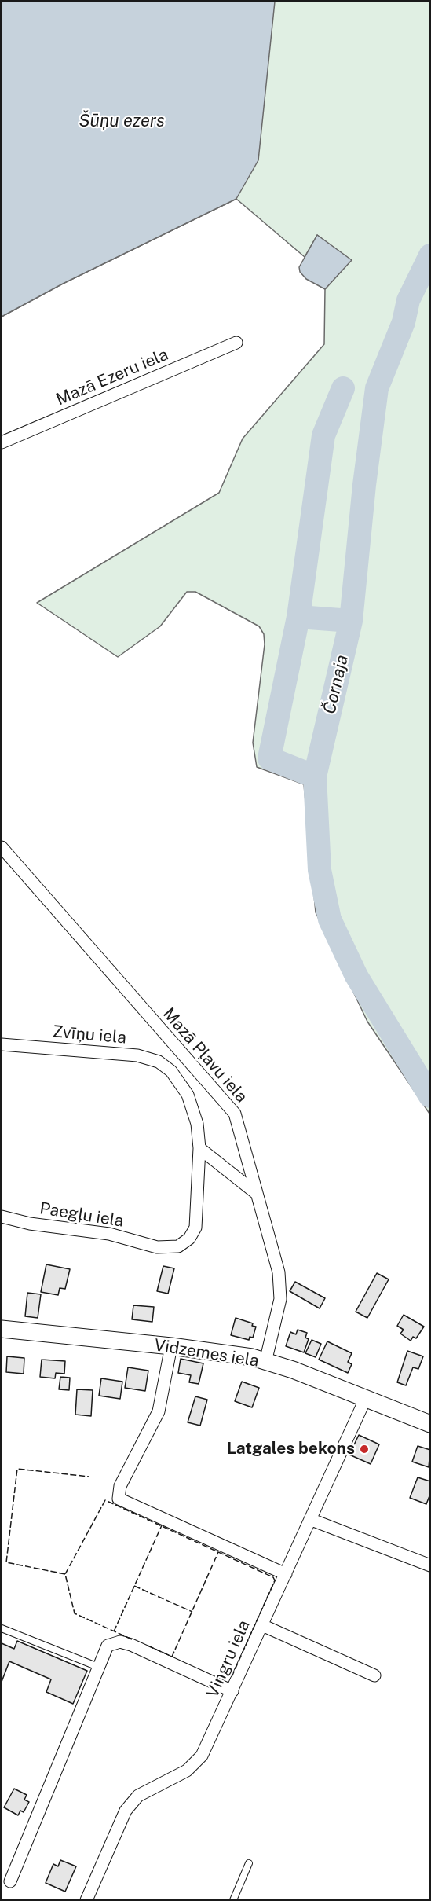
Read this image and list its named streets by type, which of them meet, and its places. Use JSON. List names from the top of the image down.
{
  "streets": {
    "street": [
      "Mazā Ezeru iela",
      "Zvīņu iela",
      "Mazā Pļavu iela",
      "Paegļu iela",
      "Vidzemes iela",
      "Vingru iela"
    ]
  },
  "crossings": [
    ["Zvīņu iela", "Paegļu iela"],
    ["Mazā Pļavu iela", "Vidzemes iela"],
    ["Vidzemes iela", "Vingru iela"]
  ],
  "water": ["Šūņu ezers", "Čornaja"],
  "places": ["Latgales bekons"]
}
